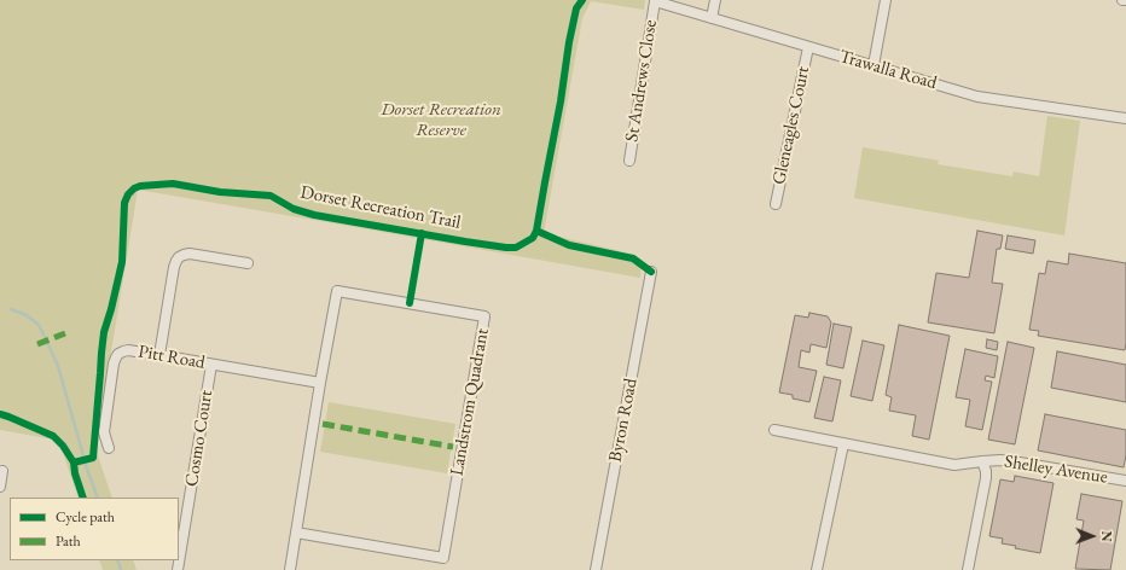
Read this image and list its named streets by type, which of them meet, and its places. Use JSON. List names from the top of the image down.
{
  "streets": {
    "street": [
      "Trawalla Road",
      "St Andrews Close",
      "Gleneagles Court",
      "Pitt Road",
      "Landstrom Quadrant",
      "Byron Road",
      "Cosmo Court",
      "Shelley Avenue"
    ],
    "cycle path": ["Dorset Recreation Trail"]
  },
  "crossings": [
    ["Trawalla Road", "St Andrews Close"],
    ["Trawalla Road", "Gleneagles Court"],
    ["Pitt Road", "Landstrom Quadrant"],
    ["Pitt Road", "Cosmo Court"]
  ],
  "parks": ["Dorset Recreation Reserve"],
  "legend": ["Cycle path", "Path"],
  "north": "right"
}
